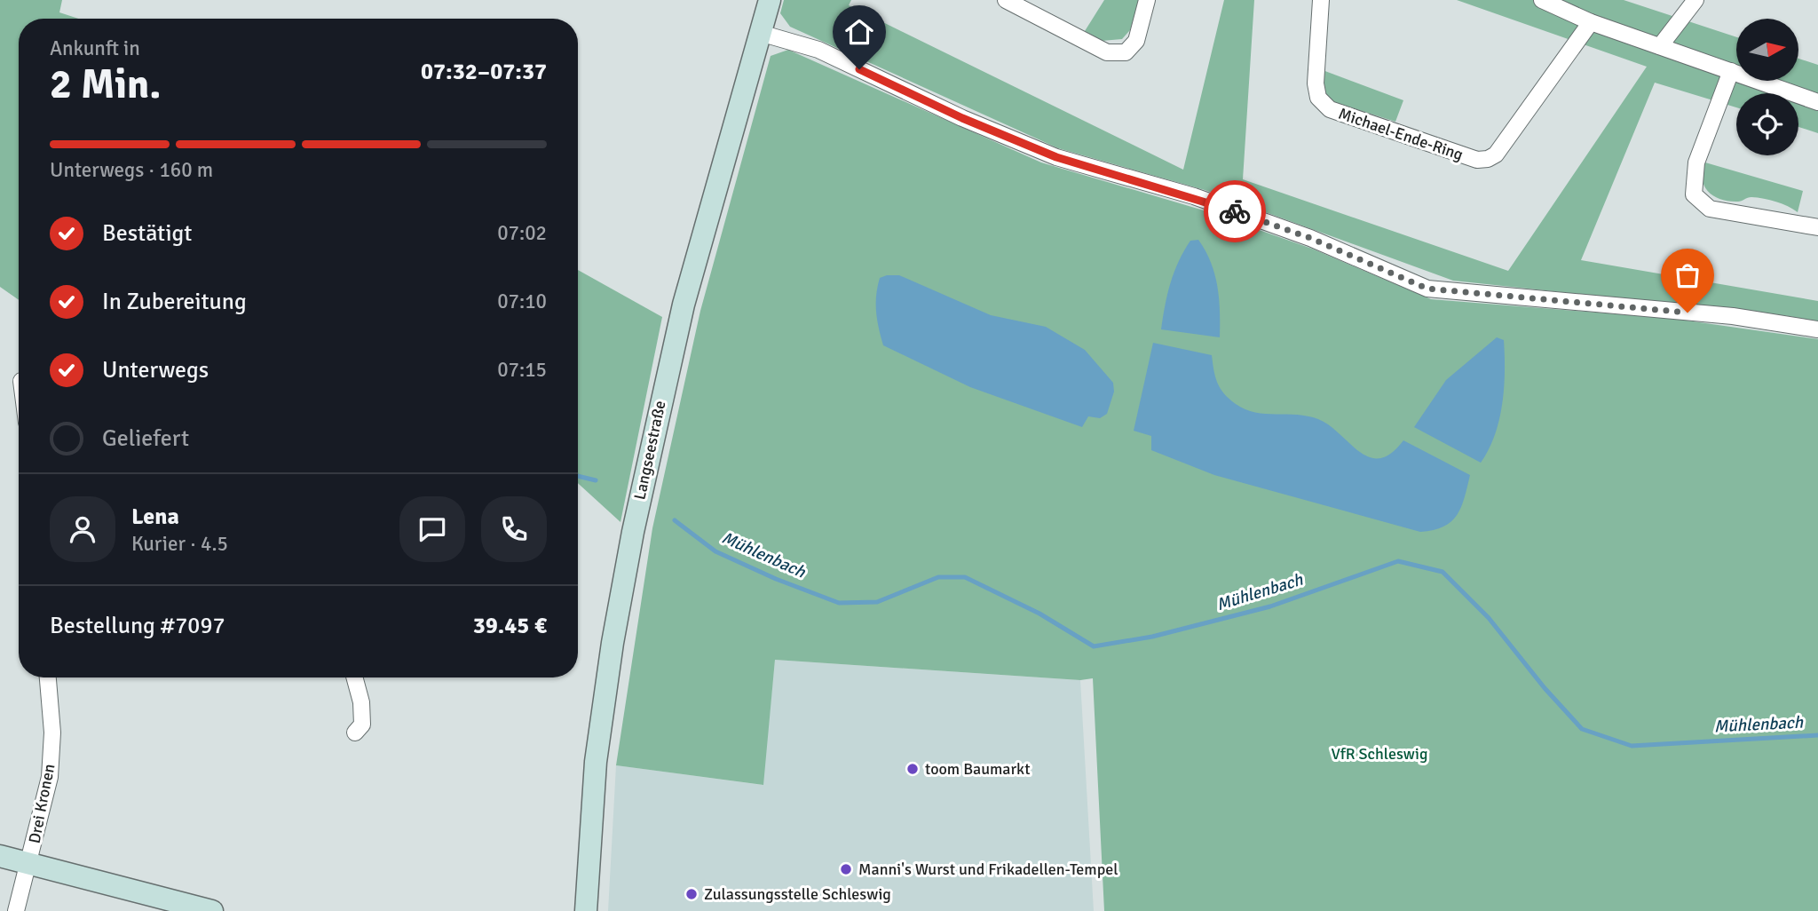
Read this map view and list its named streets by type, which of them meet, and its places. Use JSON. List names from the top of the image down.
{
  "streets": {
    "street": ["Michael-Ende-Ring", "Langseestraße", "Drei Kronen"]
  },
  "water": ["Mühlenbach"],
  "parks": ["VfR Schleswig"],
  "places": ["toom Baumarkt", "Manni's Wurst und Frikadellen-Tempel", "Zulassungsstelle Schleswig"],
  "north": "right",
  "page": {
    "heading": ["2 Min.", "Ankunft in", "07:32–07:37"],
    "panel": [
      "Lena",
      "Kurier · 4.5",
      "Bestellung #7097",
      "39.45 €"
    ],
    "bar": "Unterwegs · 160 m",
    "list": [
      ["Bestätigt", "07:02"],
      ["In Zubereitung", "07:10"],
      ["Unterwegs", "07:15"],
      "Geliefert"
    ]
  }
}
